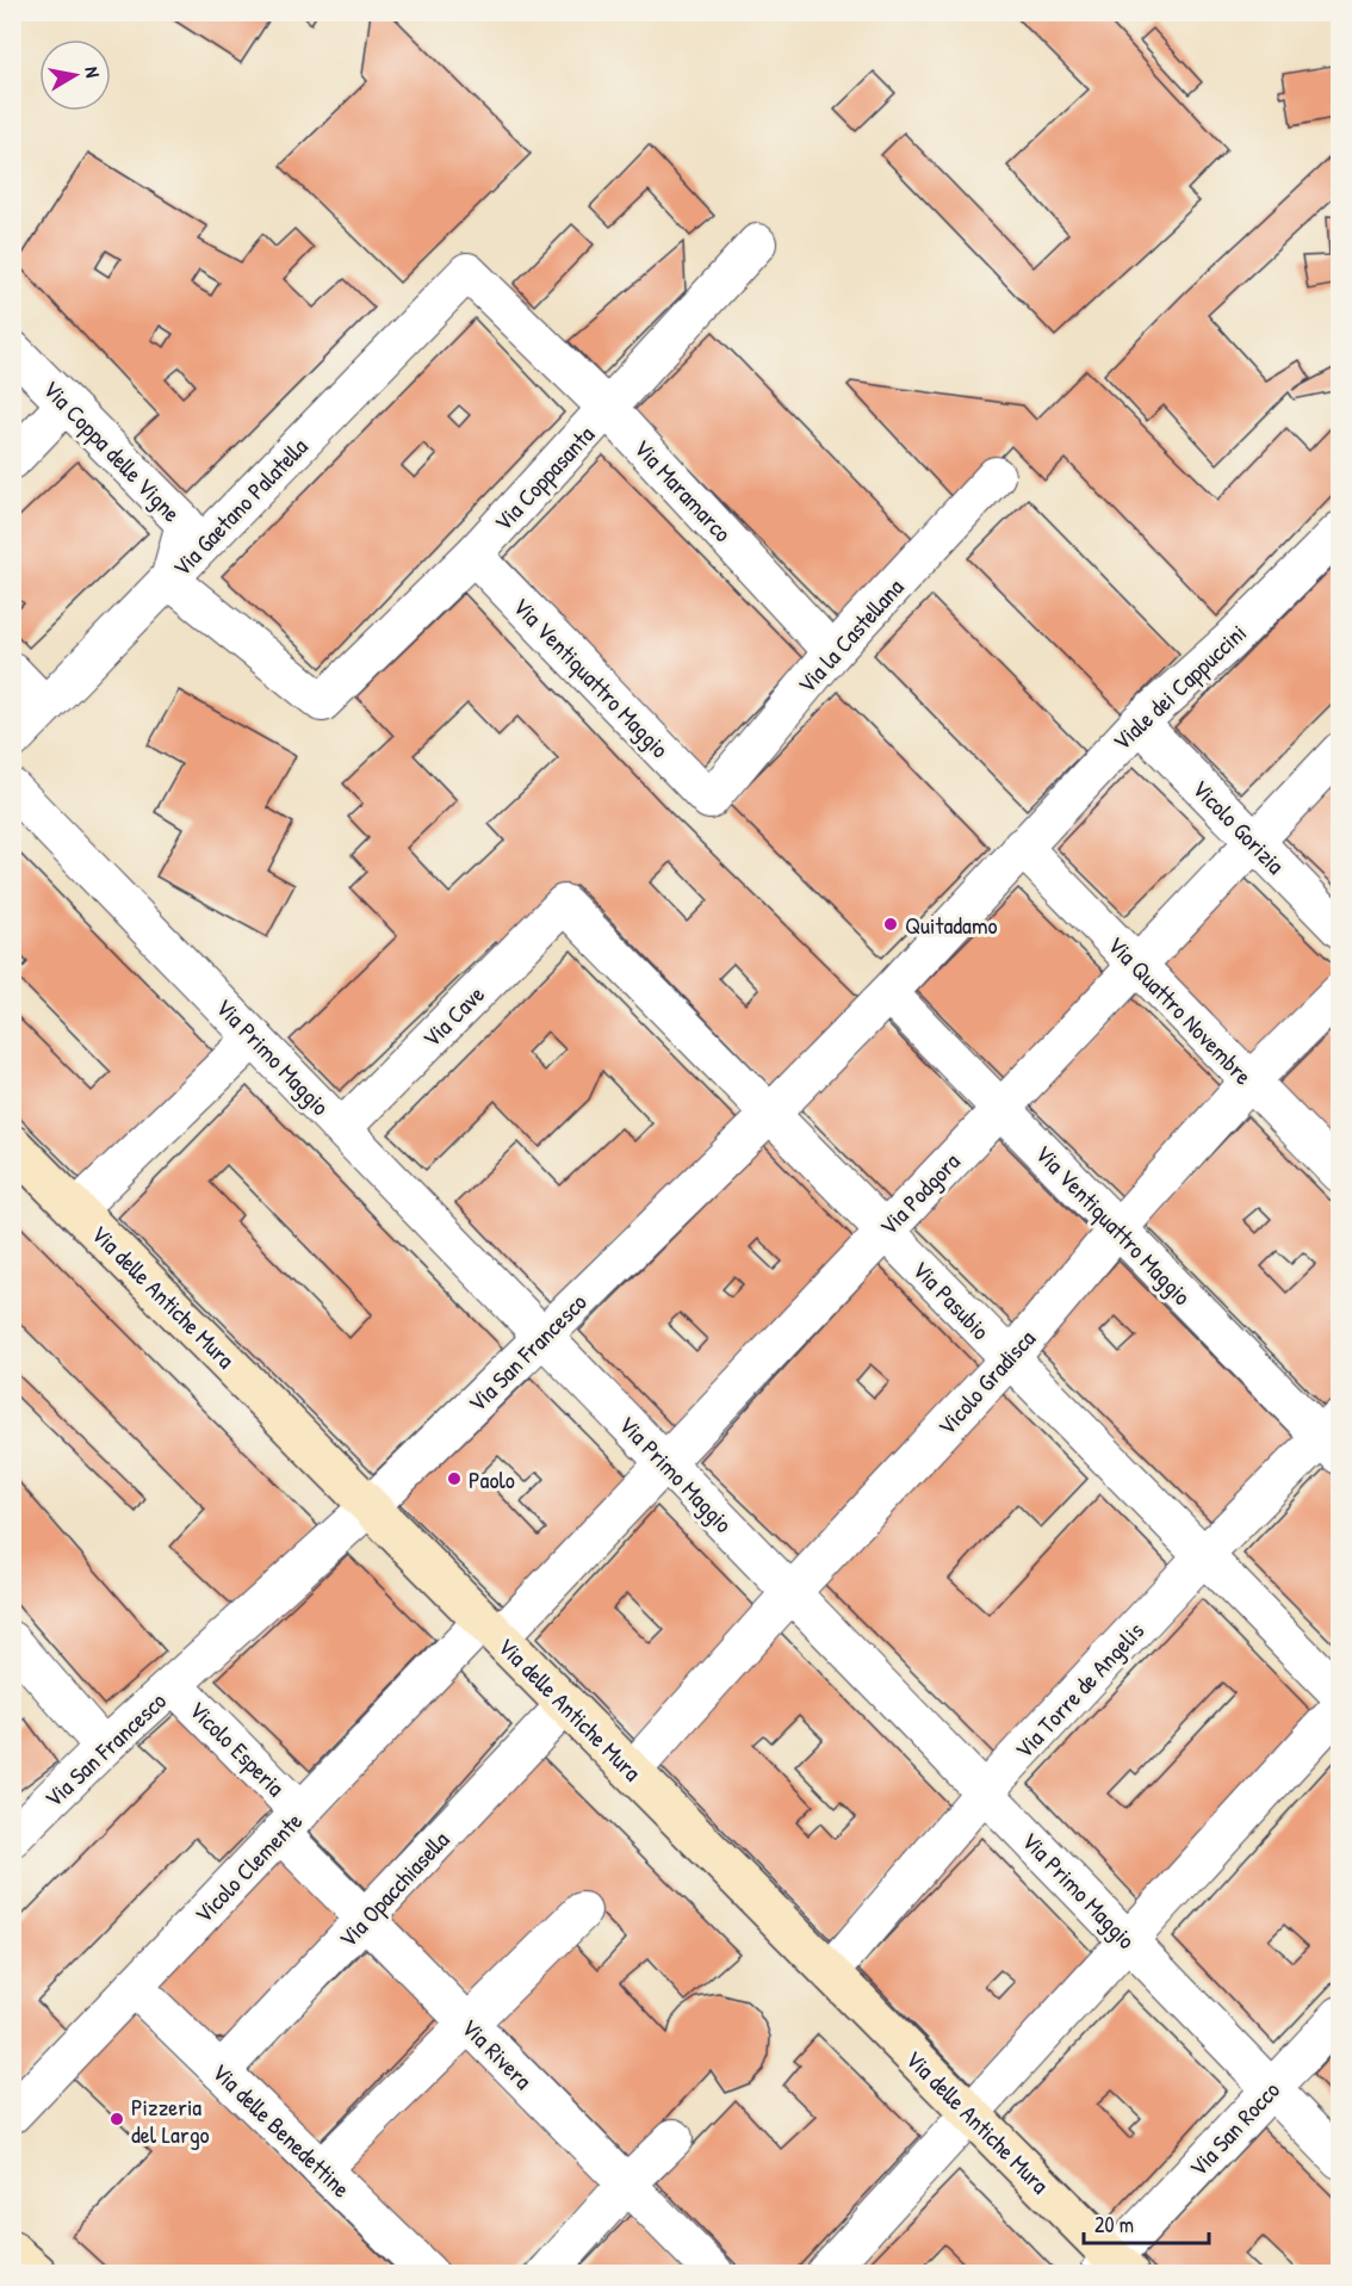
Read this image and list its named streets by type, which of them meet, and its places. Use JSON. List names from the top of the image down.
{
  "streets": {
    "main road": ["Via delle Antiche Mura"],
    "street": [
      "Via Coppa delle Vigne",
      "Via Coppasanta",
      "Via Maramarco",
      "Via Gaetano Palatella",
      "Via la Castellana",
      "Via Ventiquattro Maggio",
      "Viale dei Cappuccini",
      "Vicolo Gorizia",
      "Via Quattro Novembre",
      "Via Cave",
      "Via Primo Maggio",
      "Via Podgora",
      "Via Pasubio",
      "Via San Francesco",
      "Vicolo Gradisca",
      "Via Torre de Angelis",
      "Vicolo Esperia",
      "Vicolo Clemente",
      "Via Opacchiasella",
      "Via Rivera",
      "Via San Rocco",
      "Via delle Benedettine"
    ]
  },
  "crossings": [
    ["Via Coppa delle Vigne", "Via Coppasanta"],
    ["Via Coppa delle Vigne", "Via Gaetano Palatella"],
    ["Via Coppasanta", "Via Maramarco"],
    ["Via Coppasanta", "Via Gaetano Palatella"],
    ["Via Coppasanta", "Via Ventiquattro Maggio"],
    ["Via Maramarco", "Via Gaetano Palatella"],
    ["Via Maramarco", "Via la Castellana"],
    ["Via la Castellana", "Via Ventiquattro Maggio"],
    ["Via Ventiquattro Maggio", "Via Podgora"],
    ["Via Ventiquattro Maggio", "Via San Francesco"],
    ["Via Ventiquattro Maggio", "Vicolo Gradisca"],
    ["Via Ventiquattro Maggio", "Via Torre de Angelis"],
    ["Viale dei Cappuccini", "Vicolo Gorizia"],
    ["Viale dei Cappuccini", "Via Quattro Novembre"],
    ["Viale dei Cappuccini", "Via San Francesco"],
    ["Vicolo Gorizia", "Via Podgora"],
    ["Via Quattro Novembre", "Via Podgora"],
    ["Via Quattro Novembre", "Via San Francesco"],
    ["Via Quattro Novembre", "Vicolo Gradisca"],
    ["Via Cave", "Via Primo Maggio"],
    ["Via Cave", "Via Pasubio"],
    ["Via Primo Maggio", "Via Podgora"],
    ["Via Primo Maggio", "Via San Francesco"],
    ["Via Primo Maggio", "Vicolo Gradisca"],
    ["Via Primo Maggio", "Via Torre de Angelis"],
    ["Via Primo Maggio", "Via San Rocco"],
    ["Via Podgora", "Via delle Antiche Mura"],
    ["Via Podgora", "Via Pasubio"],
    ["Via Podgora", "Vicolo Clemente"],
    ["Via delle Antiche Mura", "Via San Francesco"],
    ["Via delle Antiche Mura", "Vicolo Gradisca"],
    ["Via delle Antiche Mura", "Via Torre de Angelis"],
    ["Via delle Antiche Mura", "Vicolo Clemente"],
    ["Via delle Antiche Mura", "Via Opacchiasella"],
    ["Via delle Antiche Mura", "Via San Rocco"],
    ["Via Pasubio", "Via San Francesco"],
    ["Via Pasubio", "Vicolo Gradisca"],
    ["Via Pasubio", "Via Torre de Angelis"],
    ["Via San Francesco", "Vicolo Esperia"],
    ["Vicolo Esperia", "Vicolo Clemente"],
    ["Vicolo Esperia", "Via Rivera"],
    ["Vicolo Clemente", "Via Rivera"],
    ["Vicolo Clemente", "Via delle Benedettine"],
    ["Via Opacchiasella", "Via Rivera"],
    ["Via Opacchiasella", "Via delle Benedettine"]
  ],
  "places": ["Quitadamo", "Paolo", "Pizzeria del Largo"],
  "scale_bar": "20 m",
  "north": "right"
}
